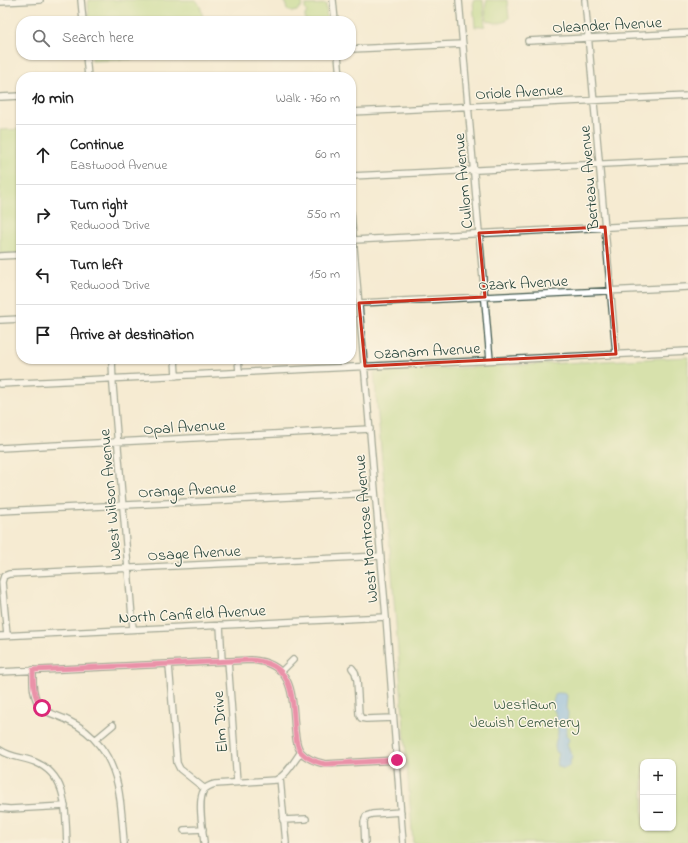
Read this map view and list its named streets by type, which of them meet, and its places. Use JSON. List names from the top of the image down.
{
  "streets": {
    "street": [
      "Oleander Avenue",
      "Oriole Avenue",
      "Berteau Avenue",
      "Cullom Avenue",
      "Ozark Avenue",
      "Ozanam Avenue",
      "Opal Avenue",
      "Orange Avenue",
      "West Wilson Avenue",
      "West Montrose Avenue",
      "Osage Avenue",
      "North Canfield Avenue",
      "Elm Drive"
    ]
  },
  "crossings": [
    ["Oleander Avenue", "Berteau Avenue"],
    ["Oriole Avenue", "Berteau Avenue"],
    ["Oriole Avenue", "Cullom Avenue"],
    ["Berteau Avenue", "Ozark Avenue"],
    ["Berteau Avenue", "Ozanam Avenue"],
    ["Cullom Avenue", "Ozark Avenue"],
    ["Cullom Avenue", "Ozanam Avenue"],
    ["Ozark Avenue", "West Montrose Avenue"],
    ["Ozanam Avenue", "West Wilson Avenue"],
    ["Ozanam Avenue", "West Montrose Avenue"],
    ["Opal Avenue", "West Wilson Avenue"],
    ["Opal Avenue", "West Montrose Avenue"],
    ["Orange Avenue", "West Wilson Avenue"],
    ["Orange Avenue", "West Montrose Avenue"],
    ["West Wilson Avenue", "Osage Avenue"],
    ["West Wilson Avenue", "North Canfield Avenue"],
    ["West Montrose Avenue", "Osage Avenue"],
    ["West Montrose Avenue", "North Canfield Avenue"],
    ["Osage Avenue", "North Canfield Avenue"],
    ["North Canfield Avenue", "Elm Drive"]
  ],
  "parks": ["Westlawn Jewish Cemetery"],
  "page": {
    "search": "Search here",
    "heading": ["10 min", "Walk · 760 m"],
    "list": [
      ["Continue", "Eastwood Avenue", "60 m"],
      ["Turn right", "Redwood Drive", "550 m"],
      ["Turn left", "Redwood Drive", "150 m"],
      "Arrive at destination"
    ],
    "map_buttons": ["+", "−"]
  }
}
